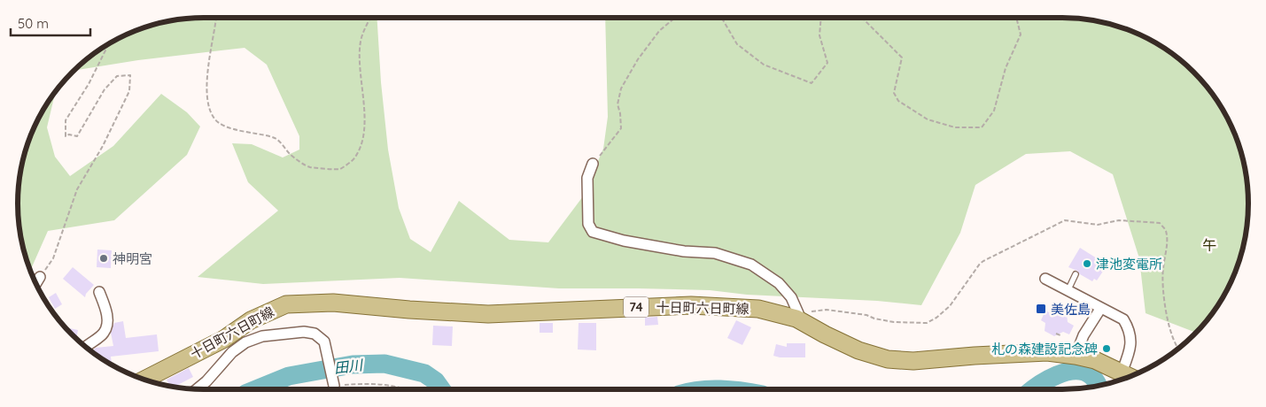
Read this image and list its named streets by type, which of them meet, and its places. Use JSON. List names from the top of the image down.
{
  "streets": {
    "main road": ["74", "十日町六日町線"]
  },
  "districts": ["午"],
  "water": ["田川"],
  "places": {
    "other": ["神明宮", "津池変電所", "札の森建設記念碑"],
    "transit": ["美佐島"]
  },
  "scale_bar": "50 m"
}
